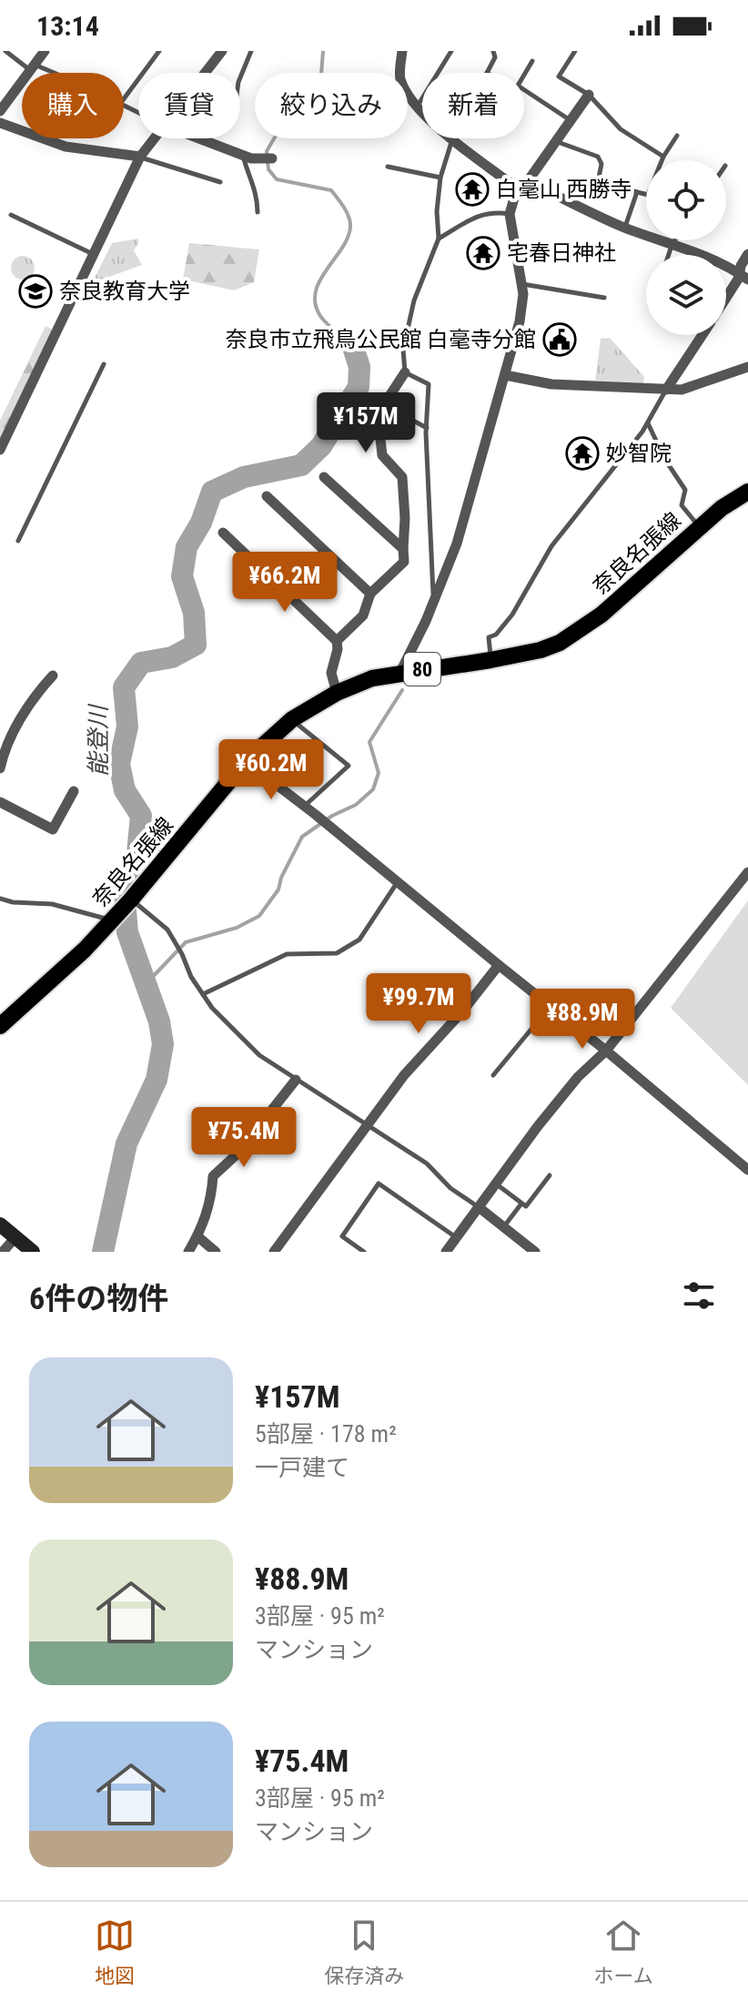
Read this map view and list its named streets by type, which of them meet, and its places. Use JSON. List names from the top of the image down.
{
  "streets": {
    "main road": ["奈良名張線", "80"]
  },
  "water": ["能登川"],
  "places": {
    "temple": ["白毫山 西勝寺", "宅春日神社", "妙智院"],
    "school or university": ["奈良教育大学"],
    "public building": ["奈良市立飛鳥公民館 白毫寺分館"]
  },
  "page": {
    "status": "13:14",
    "chip": [
      "購入",
      "賃貸",
      "絞り込み",
      "新着"
    ],
    "price": [
      "¥157M",
      "¥66.2M",
      "¥60.2M",
      "¥99.7M",
      "¥88.9M",
      "¥75.4M"
    ],
    "heading": "6件の物件",
    "list": [
      {
        "name": "¥157M",
        "note": "5部屋 · 178 m² · 一戸建て"
      },
      {
        "name": "¥88.9M",
        "note": "3部屋 · 95 m² · マンション"
      },
      {
        "name": "¥75.4M",
        "note": "3部屋 · 95 m² · マンション"
      }
    ],
    "tabs": ["地図", "保存済み", "ホーム"]
  }
}
